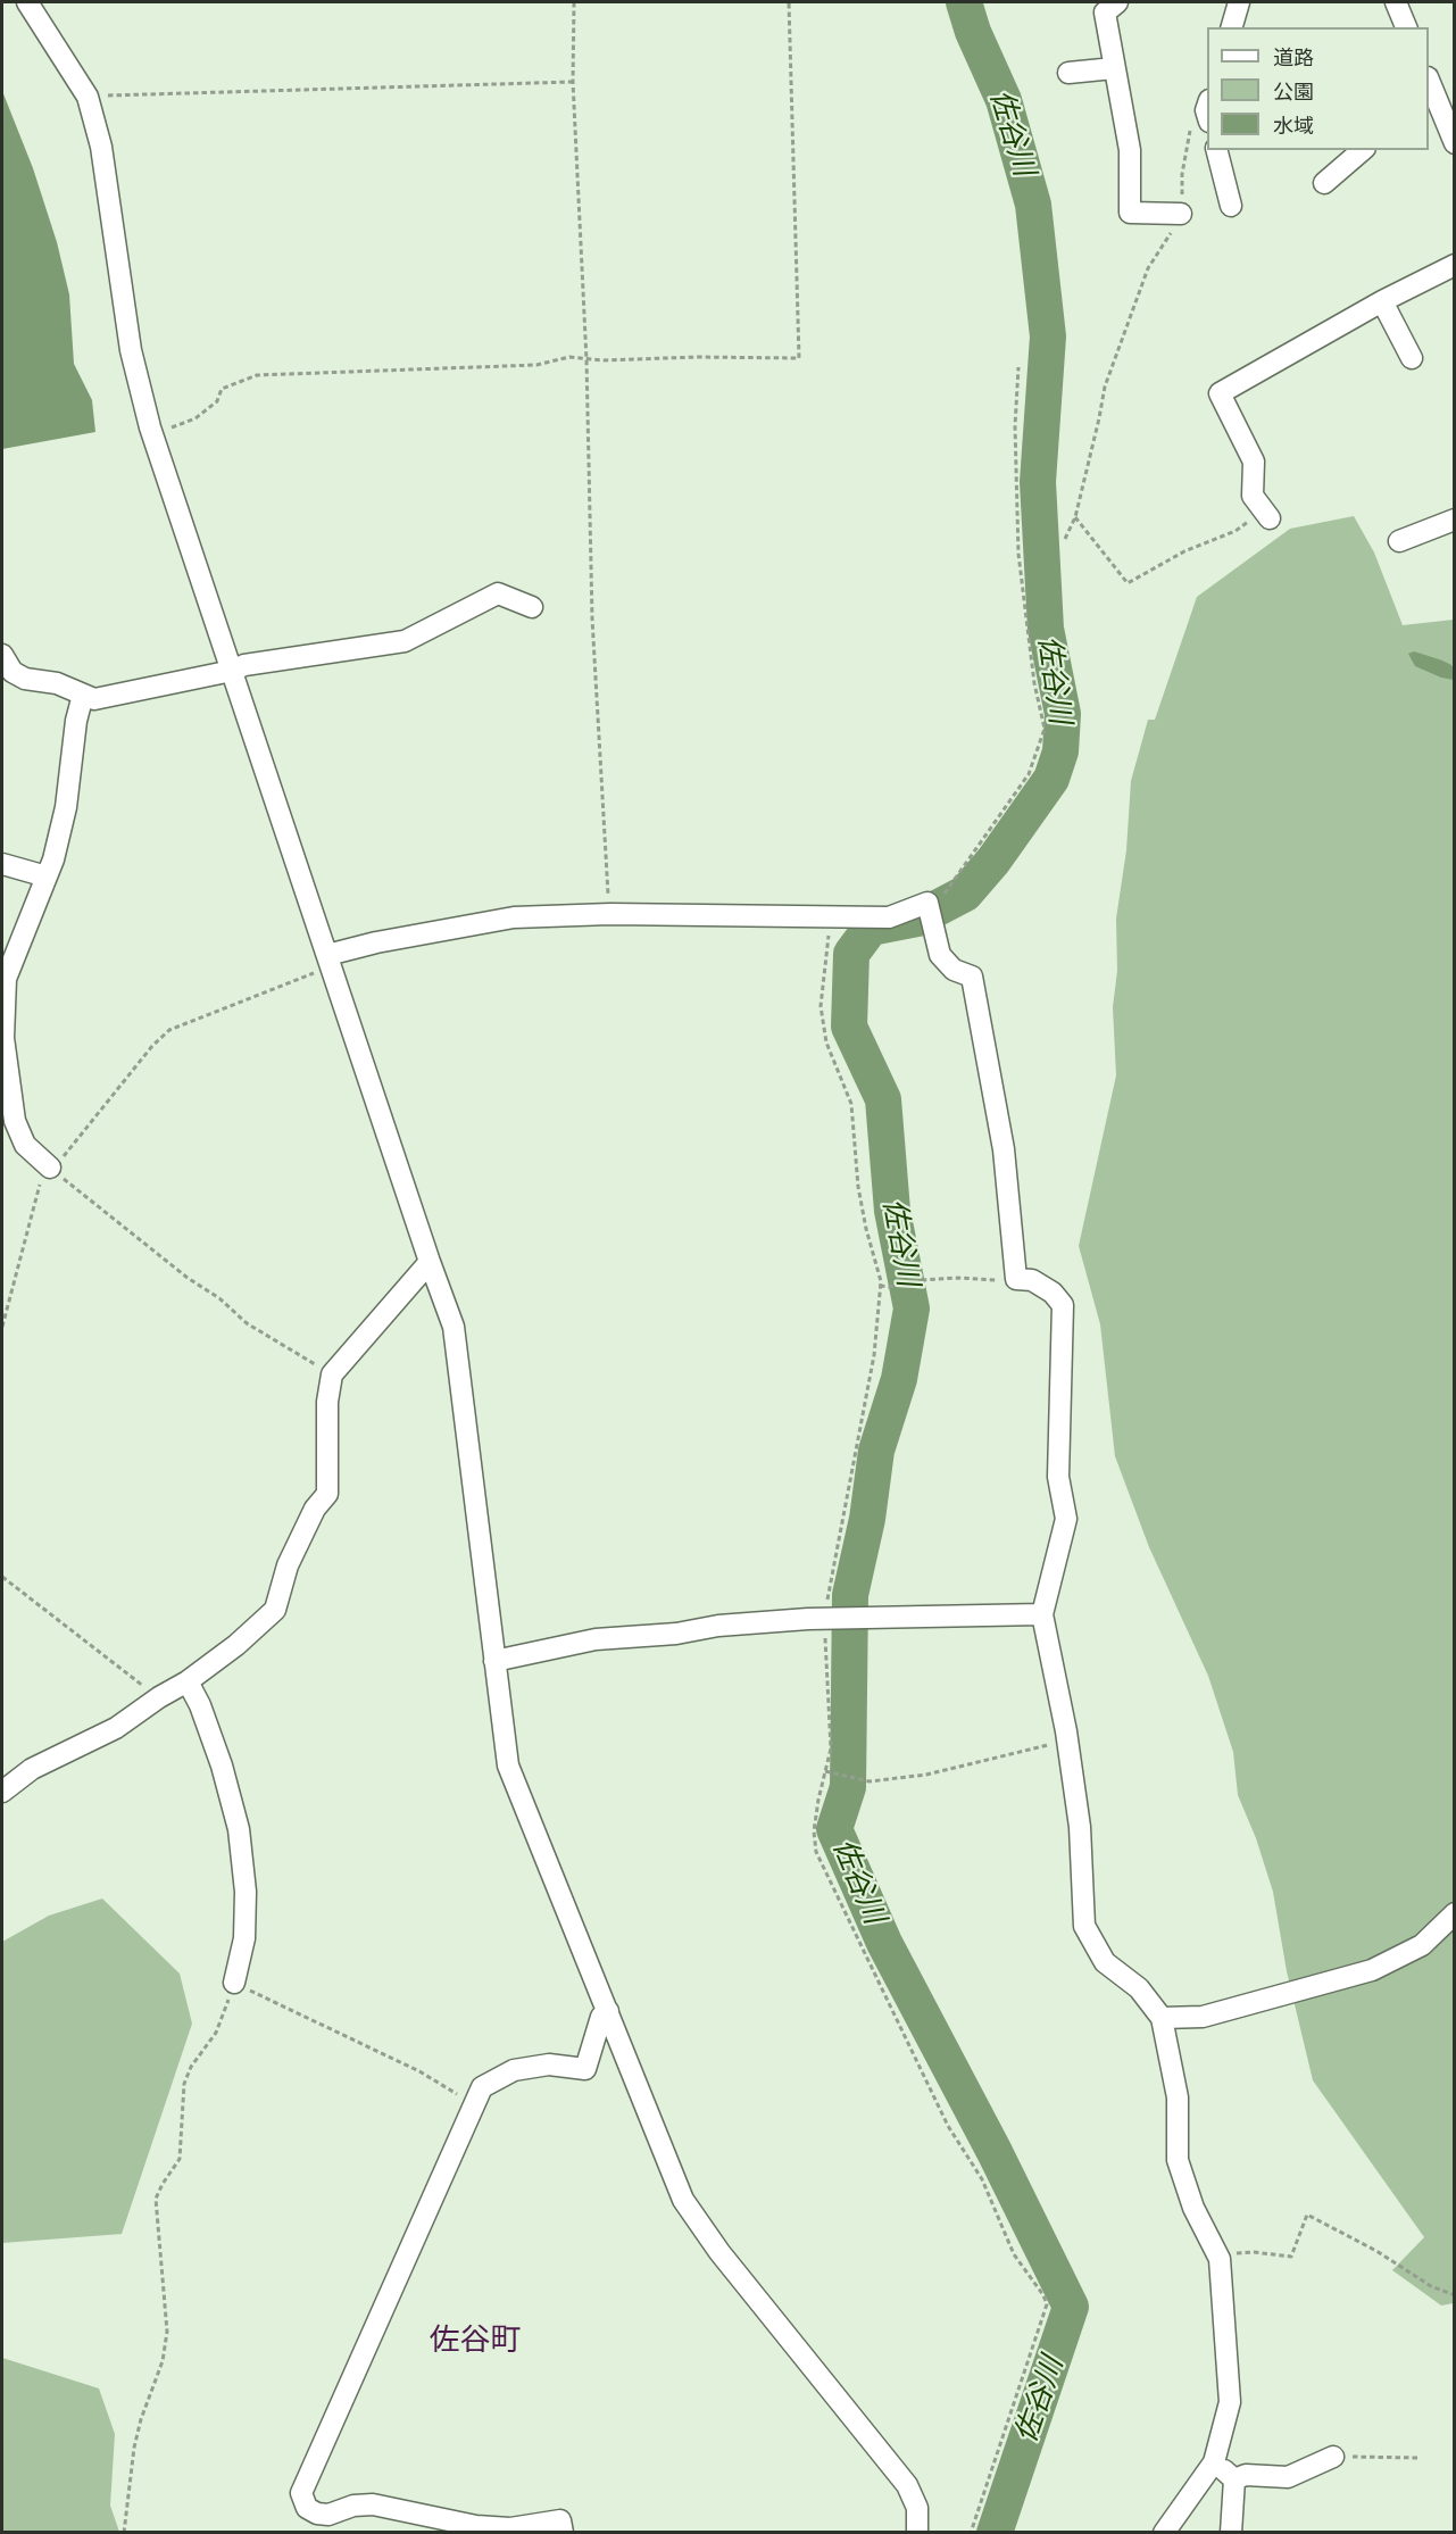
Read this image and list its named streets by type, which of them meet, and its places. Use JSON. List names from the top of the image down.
{
  "districts": ["佐谷町"],
  "water": ["佐谷川"],
  "legend": ["道路", "公園", "水域"]
}
